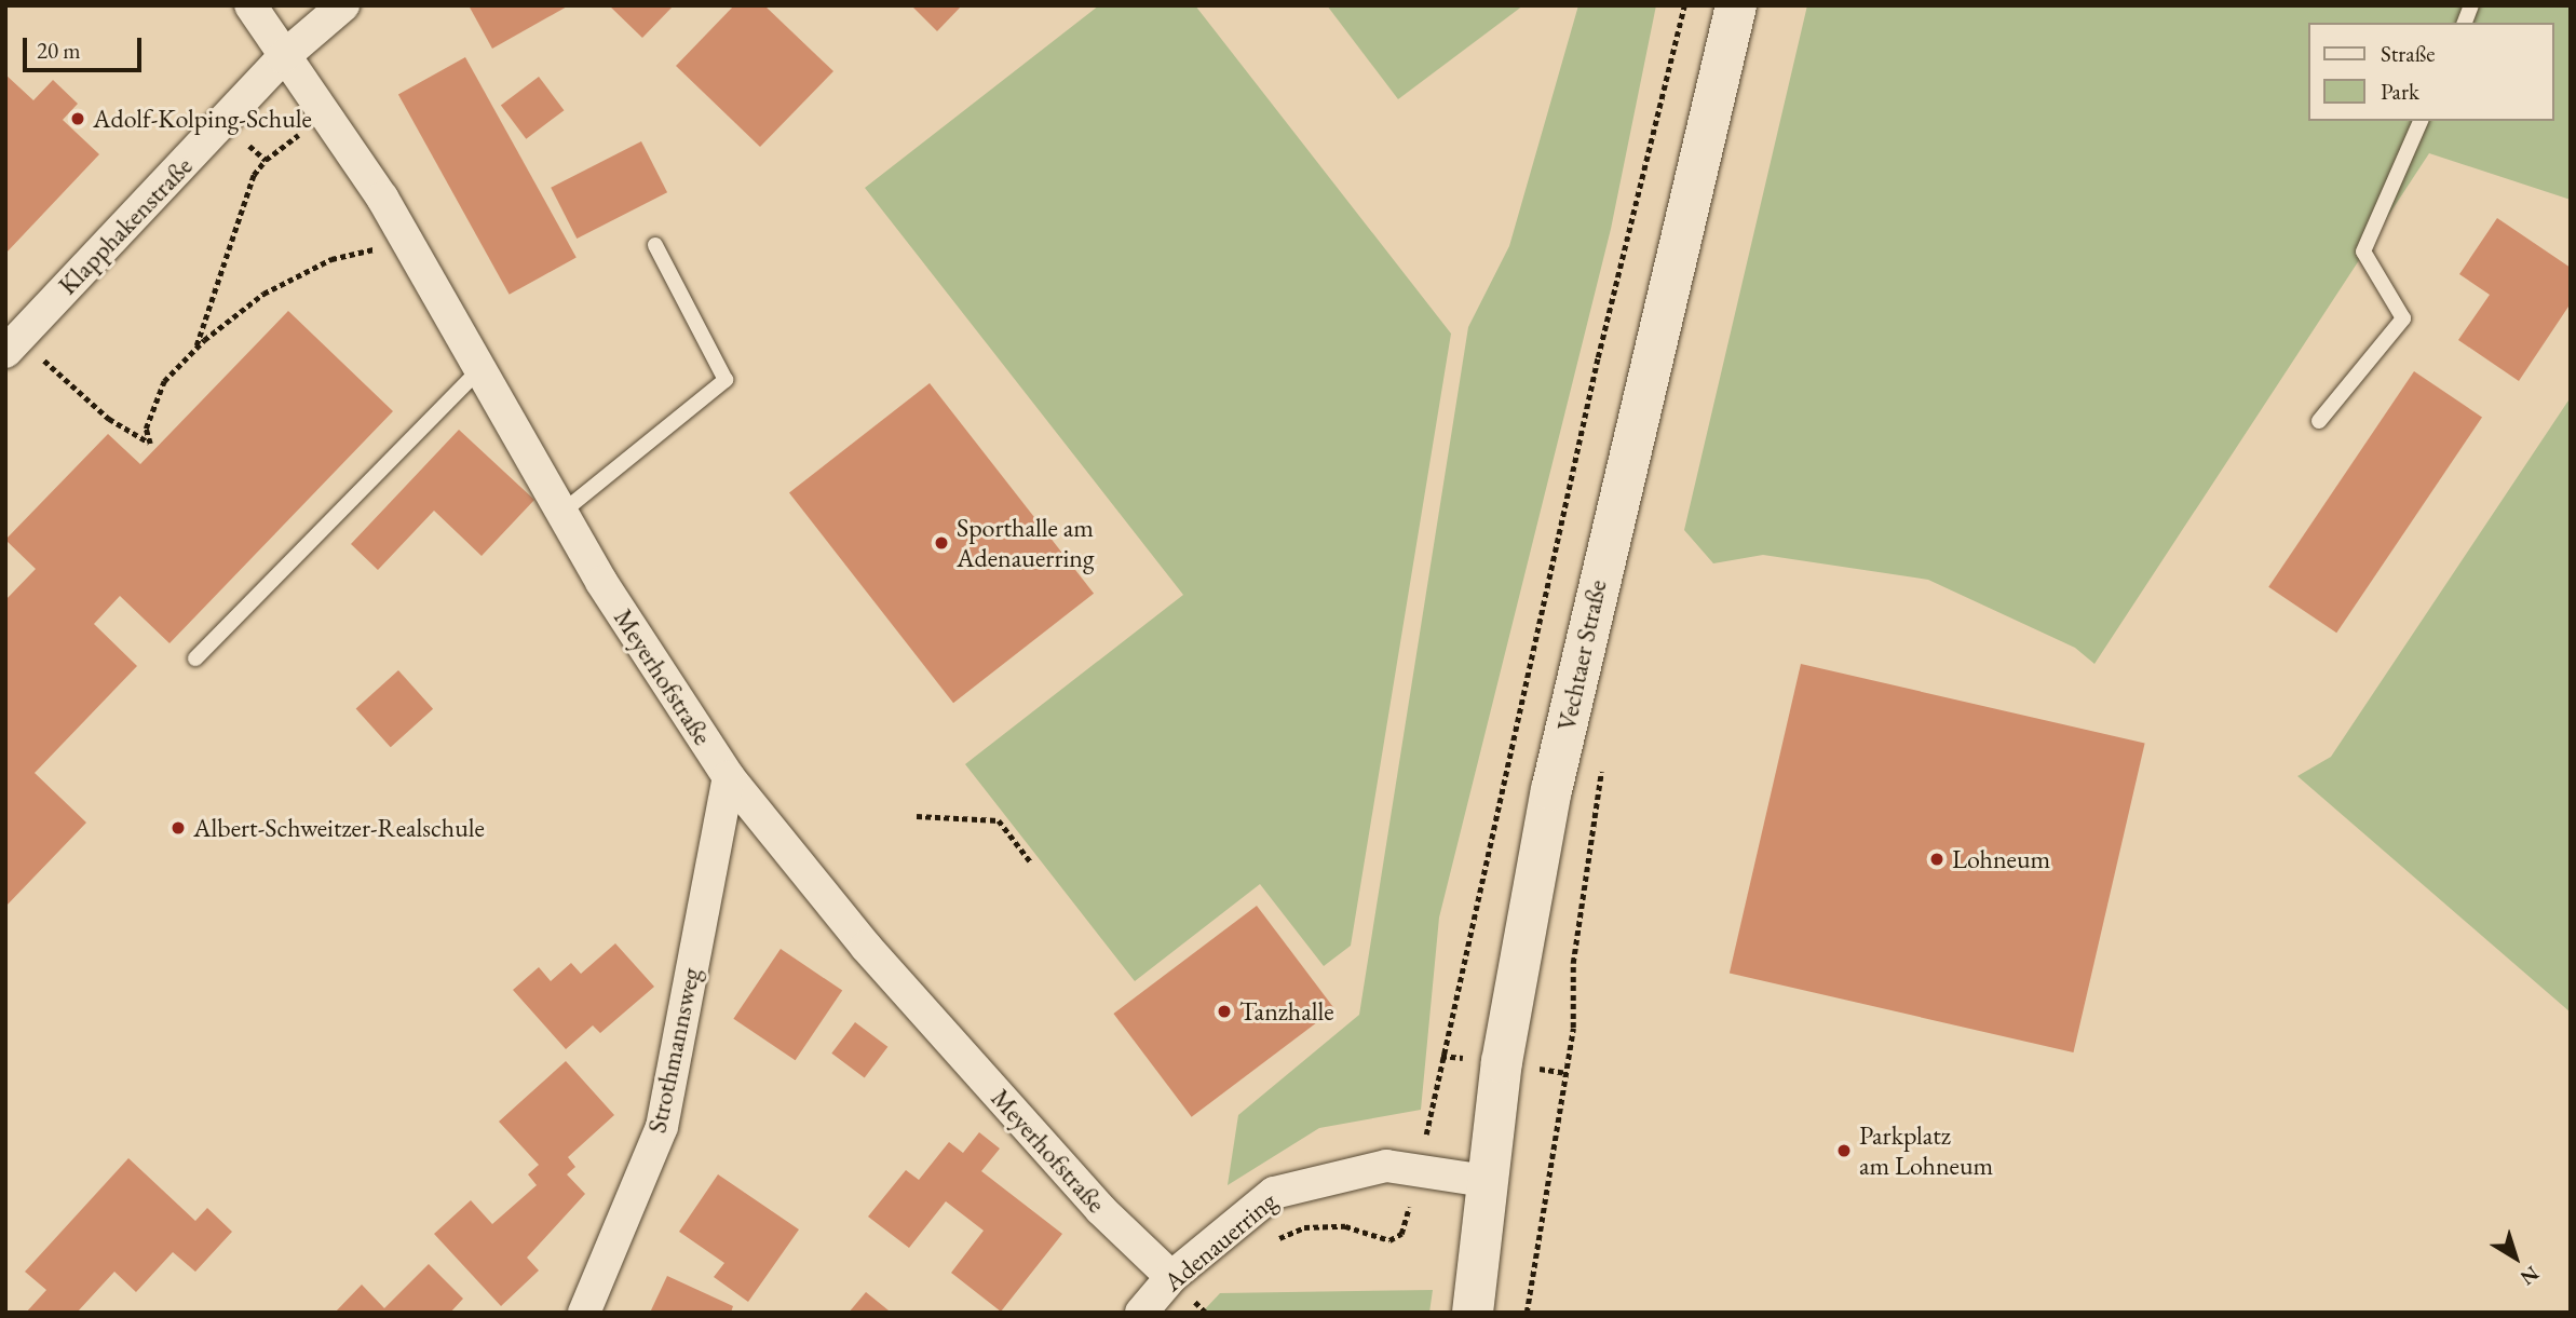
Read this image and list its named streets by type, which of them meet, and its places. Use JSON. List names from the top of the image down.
{
  "streets": {
    "main road": ["Vechtaer Straße"],
    "street": [
      "Klapphakenstraße",
      "Meyerhofstraße",
      "Strothmannsweg",
      "Adenauerring"
    ]
  },
  "crossings": [
    ["Klapphakenstraße", "Meyerhofstraße"],
    ["Vechtaer Straße", "Adenauerring"],
    ["Meyerhofstraße", "Strothmannsweg"],
    ["Meyerhofstraße", "Adenauerring"]
  ],
  "places": [
    "Adolf-Kolping-Schule",
    "Sporthalle am Adenauerring",
    "Albert-Schweitzer-Realschule",
    "Lohneum",
    "Tanzhalle",
    "Parkplatz am Lohneum"
  ],
  "legend": ["Straße", "Park"],
  "scale_bar": "20 m",
  "north": "bottom right"
}
